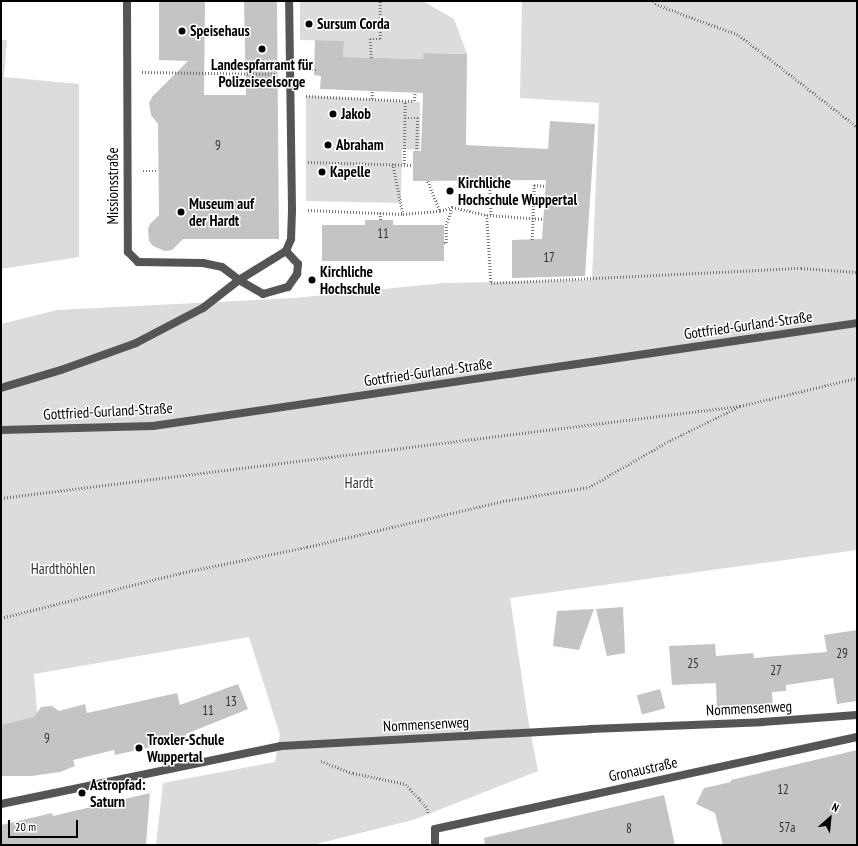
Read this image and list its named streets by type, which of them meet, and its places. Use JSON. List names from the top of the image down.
{
  "streets": {
    "street": [
      "Missionsstraße",
      "Gottfried-Gurland-Straße",
      "Nommensenweg",
      "Gronaustraße"
    ]
  },
  "parks": ["Hardt", "Hardthöhlen"],
  "places": [
    "Sursum Corda",
    "Speisehaus",
    "Landespfarramt für Polizeiseelsorge",
    "Jakob",
    "Abraham",
    "Kapelle",
    "Kirchliche Hochschule Wuppertal",
    "Museum auf der Hardt",
    "Kirchliche Hochschule",
    "Troxler-Schule Wuppertal",
    "Astropfad: Saturn"
  ],
  "house_numbers": [
    "9",
    "11",
    "17",
    "29",
    "25",
    "27",
    "13",
    "11",
    "9",
    "12",
    "57a",
    "8"
  ],
  "scale_bar": "20 m",
  "north": "top right"
}
